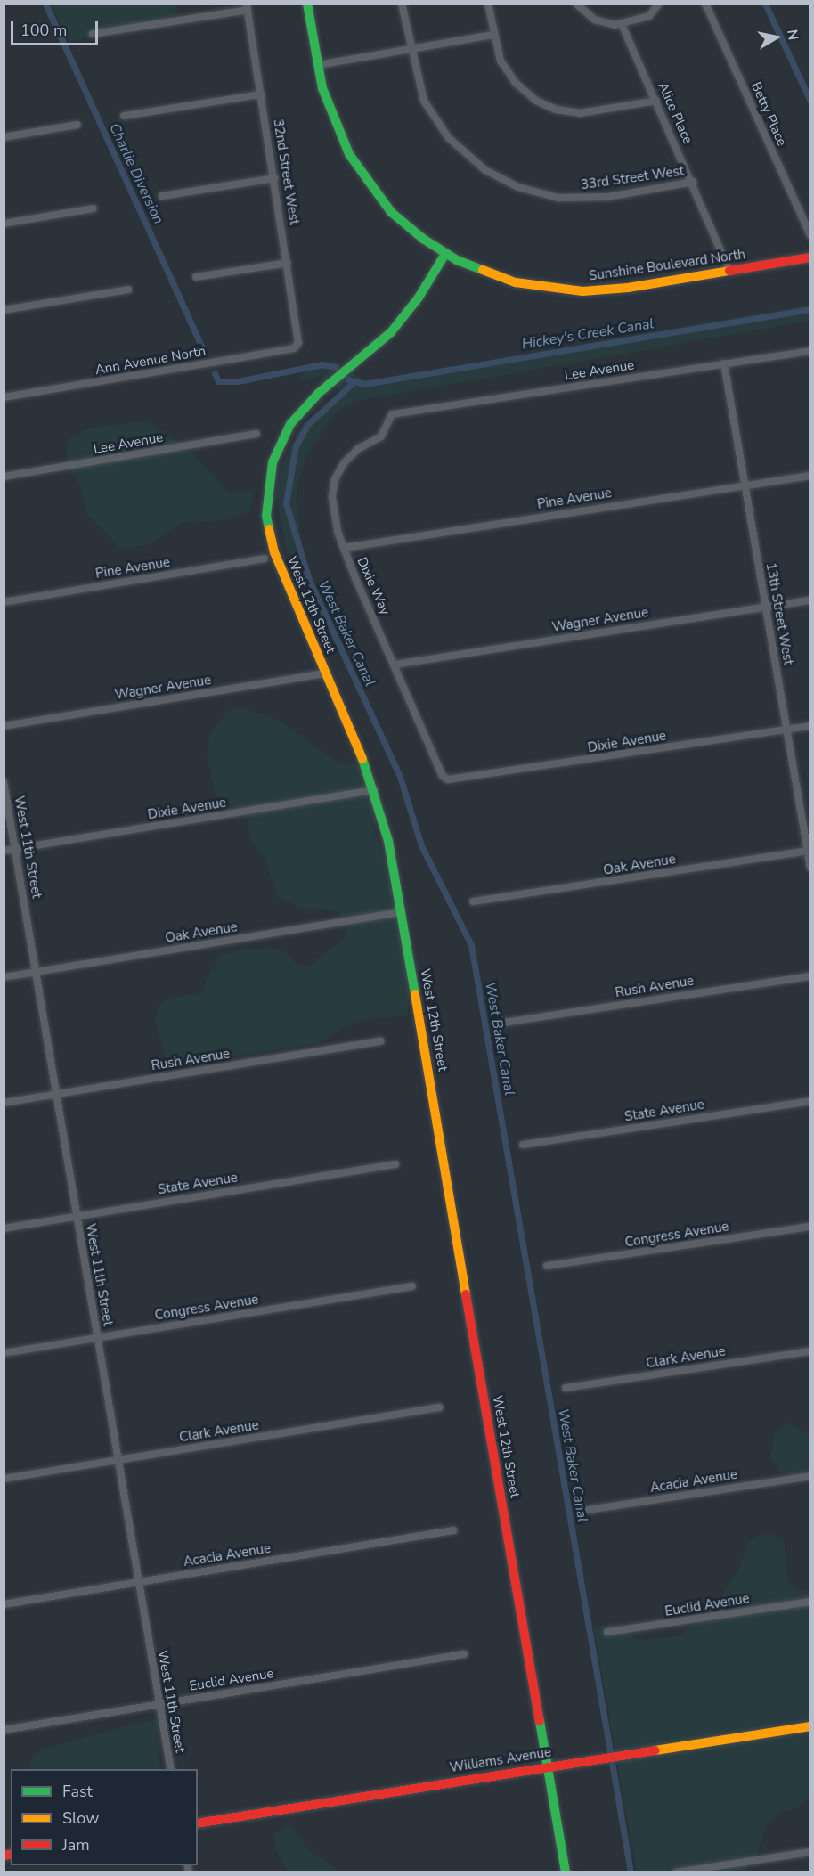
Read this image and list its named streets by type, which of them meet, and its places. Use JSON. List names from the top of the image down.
{
  "streets": {
    "street": [
      "Alice Place",
      "Betty Place",
      "32nd Street West",
      "33rd Street West",
      "Sunshine Boulevard North",
      "Ann Avenue North",
      "Lee Avenue",
      "Pine Avenue",
      "Dixie Way",
      "West 12th Street",
      "13th Street West",
      "Wagner Avenue",
      "Dixie Avenue",
      "West 11th Street",
      "Oak Avenue",
      "Rush Avenue",
      "State Avenue",
      "Congress Avenue",
      "Clark Avenue",
      "Acacia Avenue",
      "Euclid Avenue",
      "Williams Avenue"
    ]
  },
  "crossings": [
    ["Alice Place", "33rd Street West"],
    ["Alice Place", "Sunshine Boulevard North"],
    ["32nd Street West", "Ann Avenue North"],
    ["Sunshine Boulevard North", "West 12th Street"],
    ["Lee Avenue", "Dixie Way"],
    ["Lee Avenue", "13th Street West"],
    ["Pine Avenue", "Dixie Way"],
    ["Pine Avenue", "13th Street West"],
    ["Dixie Way", "Wagner Avenue"],
    ["Dixie Way", "Dixie Avenue"],
    ["West 12th Street", "Wagner Avenue"],
    ["West 12th Street", "Dixie Avenue"],
    ["West 12th Street", "Oak Avenue"],
    ["West 12th Street", "Williams Avenue"],
    ["13th Street West", "Wagner Avenue"],
    ["13th Street West", "Dixie Avenue"],
    ["13th Street West", "Oak Avenue"],
    ["Dixie Avenue", "West 11th Street"],
    ["West 11th Street", "Oak Avenue"],
    ["West 11th Street", "Rush Avenue"],
    ["West 11th Street", "State Avenue"],
    ["West 11th Street", "Congress Avenue"],
    ["West 11th Street", "Clark Avenue"],
    ["West 11th Street", "Acacia Avenue"],
    ["West 11th Street", "Euclid Avenue"]
  ],
  "water": ["Charlie Diversion", "Hickey's Creek Canal", "West Baker Canal"],
  "legend": ["Fast", "Slow", "Jam"],
  "scale_bar": "100 m",
  "north": "right"
}
